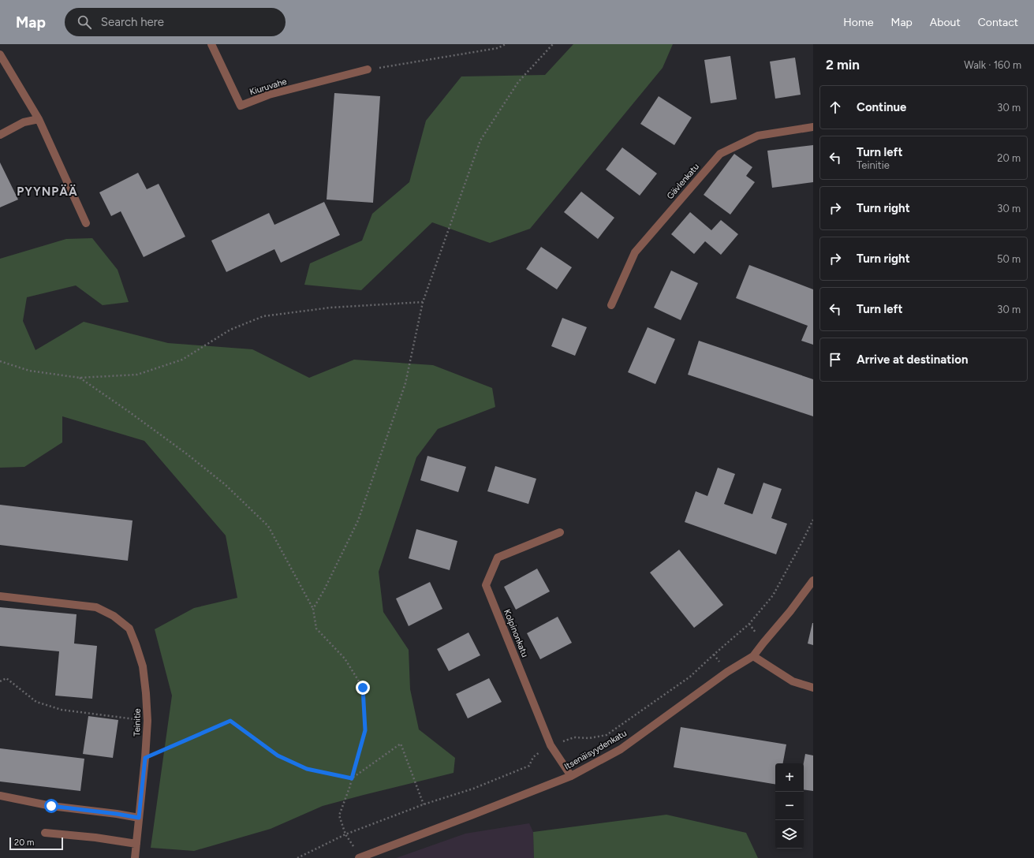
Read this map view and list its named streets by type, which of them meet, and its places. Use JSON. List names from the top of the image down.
{
  "streets": {
    "street": [
      "Kiuruvahe",
      "Gävlenkatu",
      "Kolpinonkatu",
      "Teinitie",
      "Itsenäisyydenkatu"
    ]
  },
  "crossings": [
    ["Kolpinonkatu", "Itsenäisyydenkatu"]
  ],
  "districts": ["PYYNPÄÄ"],
  "scale_bar": "20 m",
  "page": {
    "header": "Map",
    "search": "Search here",
    "nav": [
      "Home",
      "Map",
      "About",
      "Contact"
    ],
    "heading": ["2 min", "Walk · 160 m"],
    "list": [
      ["Continue", "30 m"],
      ["Turn left", "Teinitie", "20 m"],
      ["Turn right", "30 m"],
      ["Turn right", "50 m"],
      ["Turn left", "30 m"],
      "Arrive at destination"
    ],
    "map_buttons": ["+", "−"],
    "scale": "20 m"
  }
}
